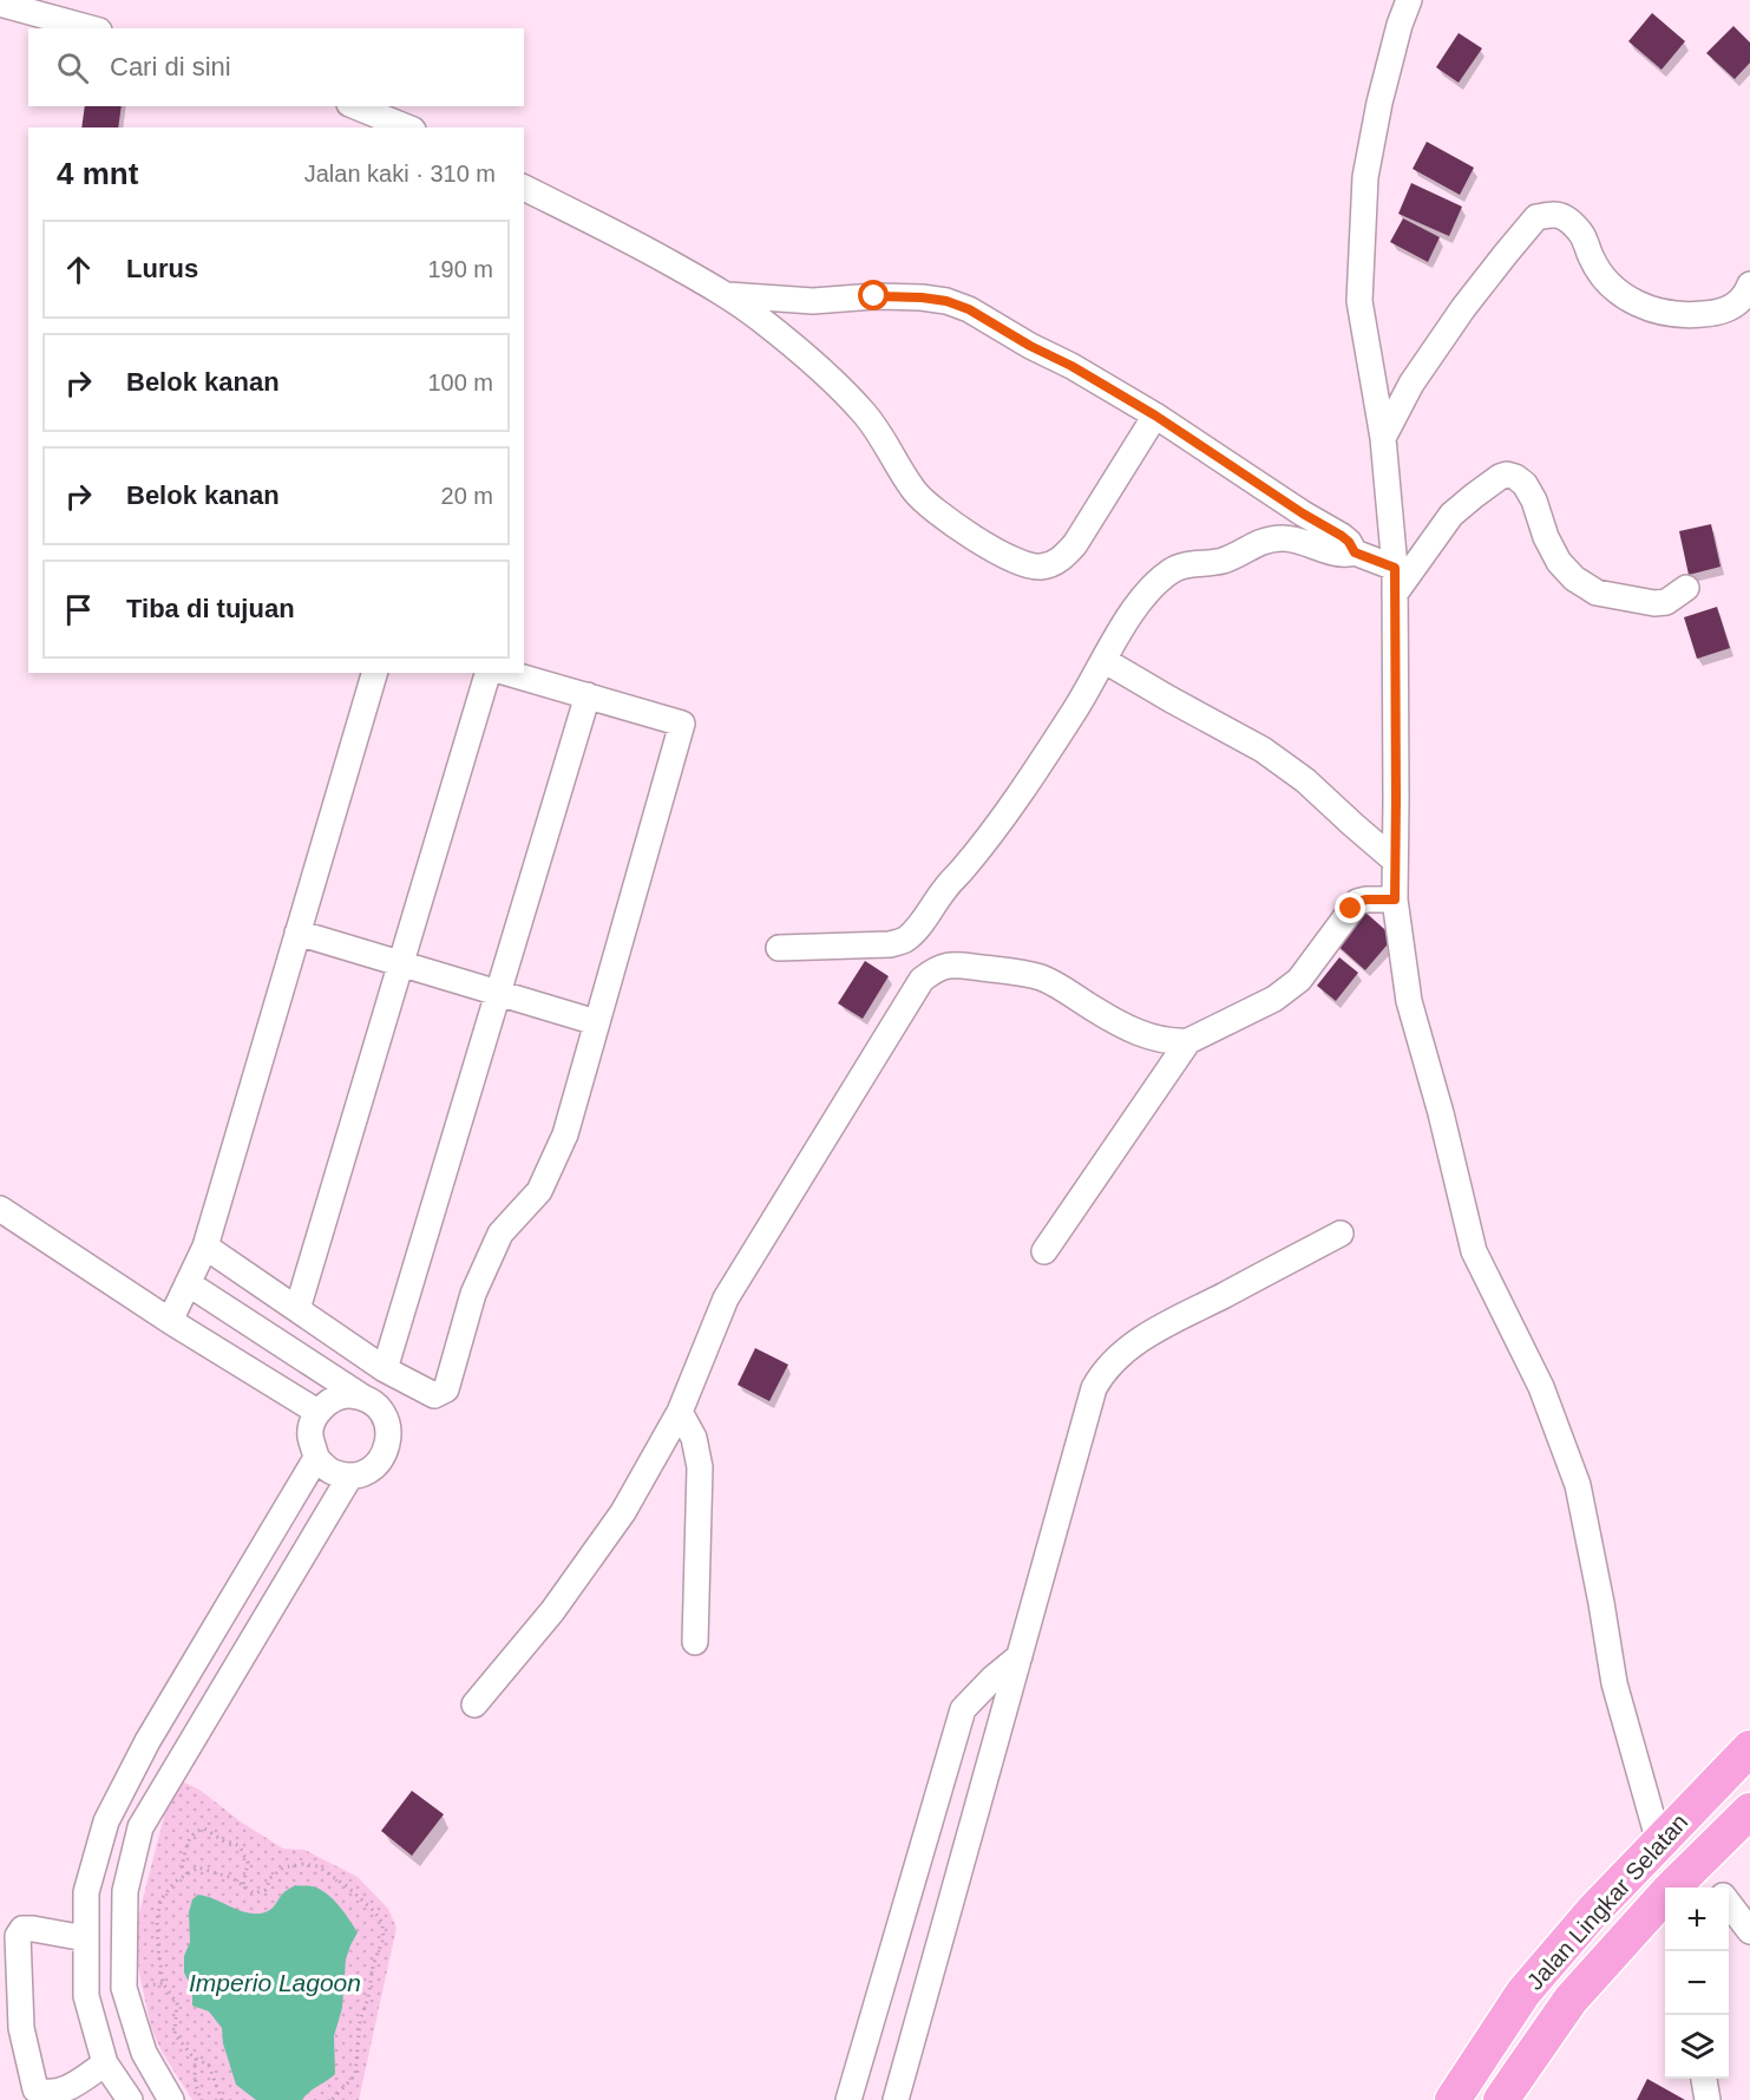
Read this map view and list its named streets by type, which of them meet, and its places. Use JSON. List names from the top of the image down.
{
  "streets": {
    "highway": ["Jalan Lingkar Selatan"]
  },
  "water": ["Imperio Lagoon"],
  "page": {
    "search": "Cari di sini",
    "heading": ["4 mnt", "Jalan kaki · 310 m"],
    "list": [
      ["Lurus", "190 m"],
      ["Belok kanan", "100 m"],
      ["Belok kanan", "20 m"],
      "Tiba di tujuan"
    ],
    "map_buttons": ["+", "−"]
  }
}
